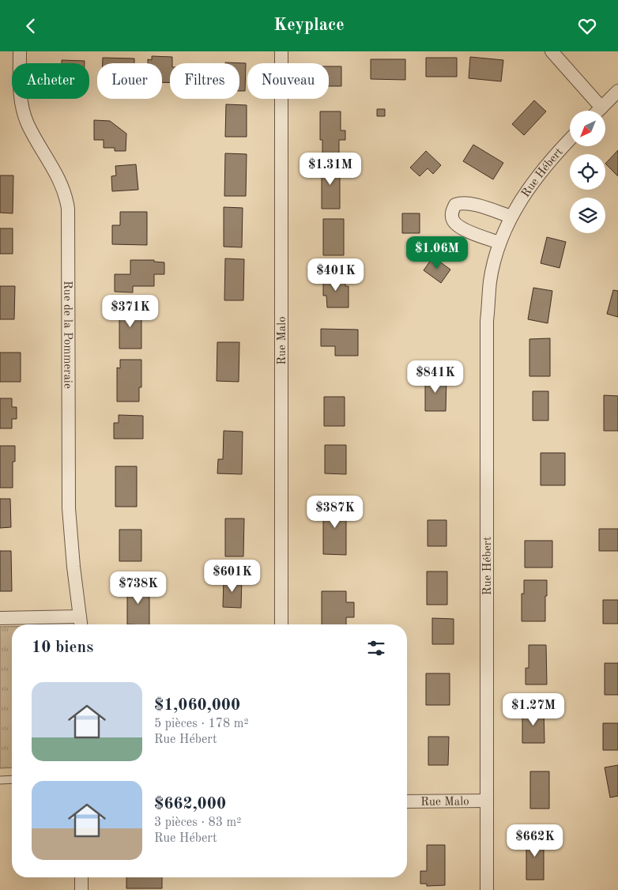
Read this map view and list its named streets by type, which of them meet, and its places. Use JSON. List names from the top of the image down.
{
  "streets": {
    "street": ["Rue Hébert", "Rue de la Pommeraie", "Rue Malo"]
  },
  "crossings": [
    ["Rue Hébert", "Rue Malo"]
  ],
  "north": "bottom left",
  "page": {
    "header": "Keyplace",
    "chip": [
      "Acheter",
      "Louer",
      "Filtres",
      "Nouveau"
    ],
    "price": [
      "$1.31M",
      "$1.06M",
      "$401K",
      "$371K",
      "$841K",
      "$387K",
      "$601K",
      "$738K",
      "$1.27M",
      "$662K"
    ],
    "heading": "10 biens",
    "list": [
      {
        "name": "$1,060,000",
        "note": "5 pièces · 178 m² · Rue Hébert"
      },
      {
        "name": "$662,000",
        "note": "3 pièces · 83 m² · Rue Hébert"
      }
    ]
  }
}
